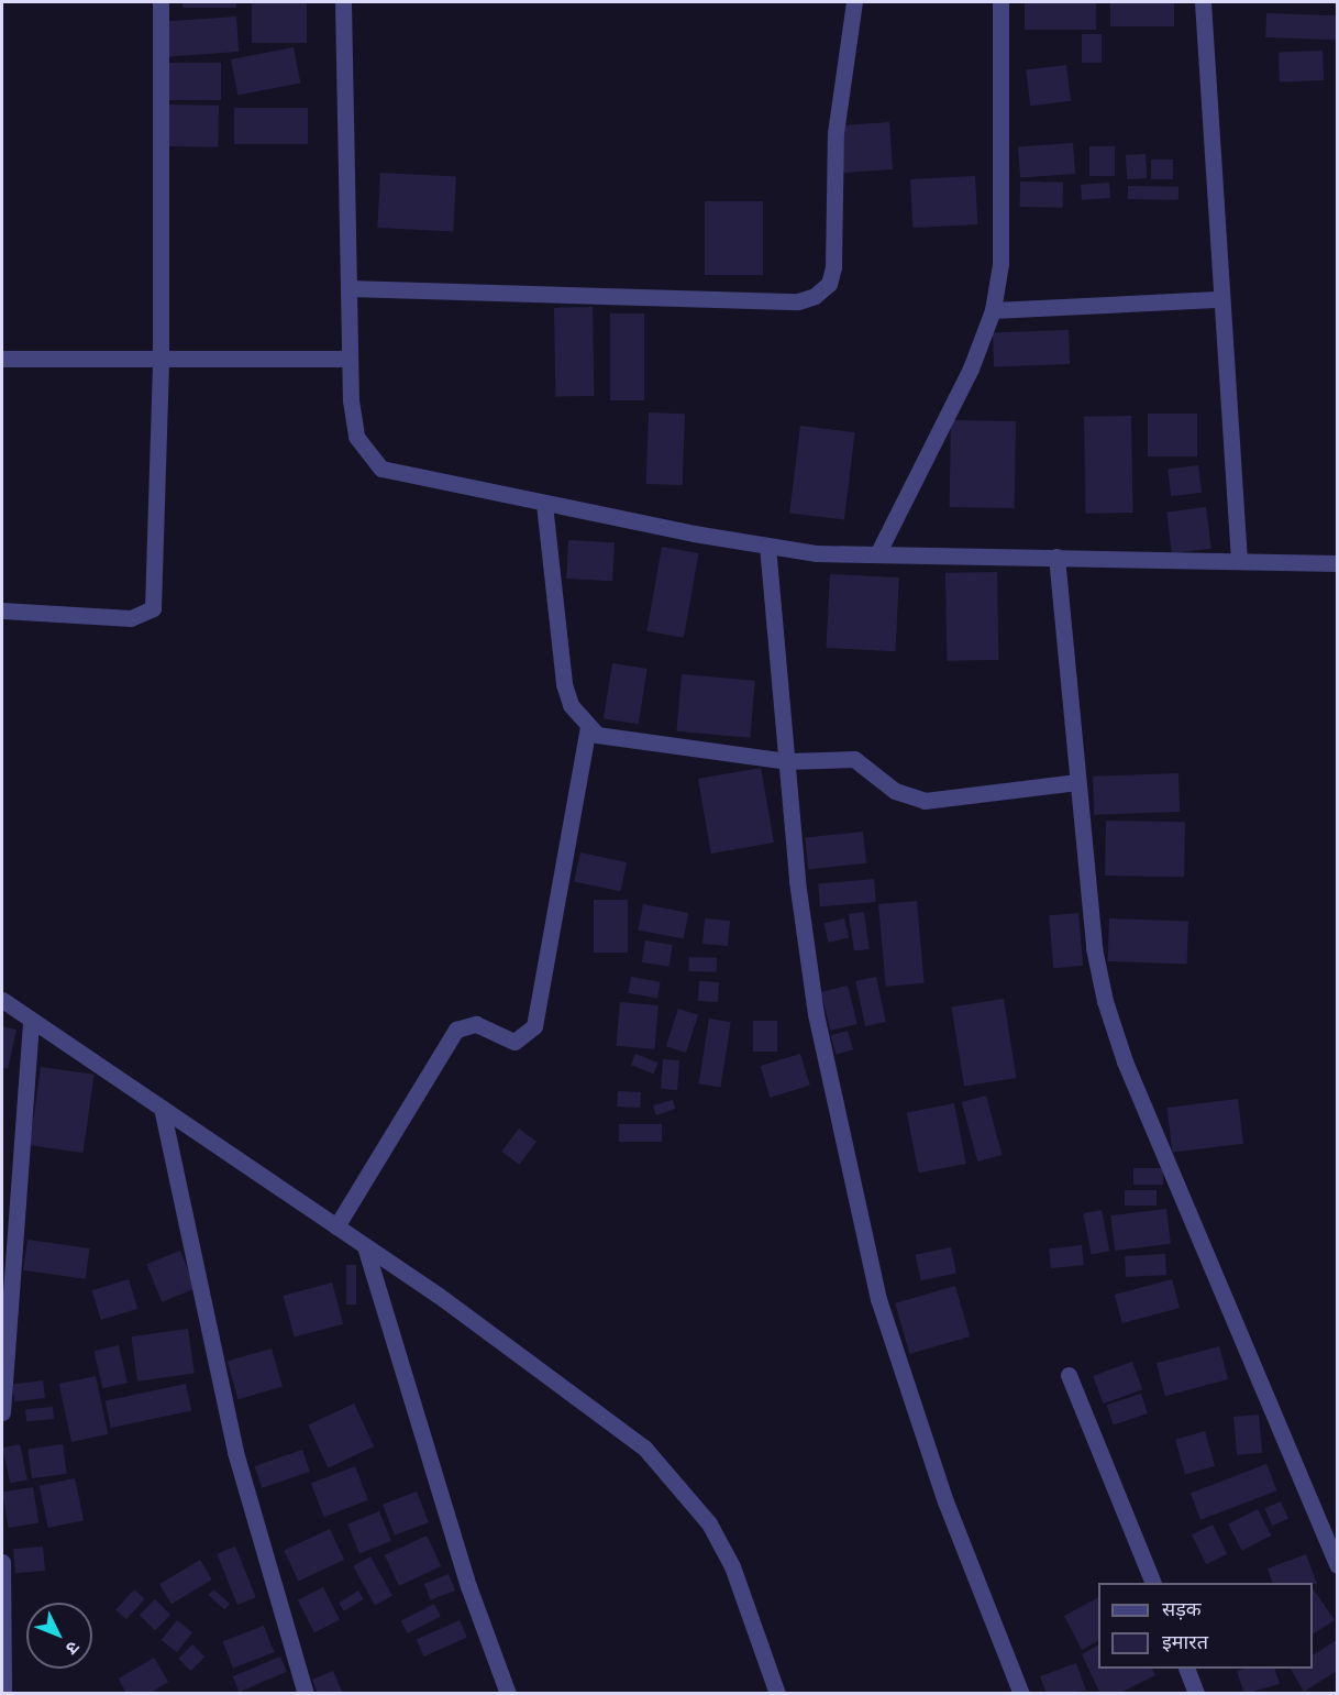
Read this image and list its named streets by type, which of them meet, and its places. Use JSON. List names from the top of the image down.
{
  "legend": ["सड़क", "इमारत"],
  "north": "bottom right"
}
